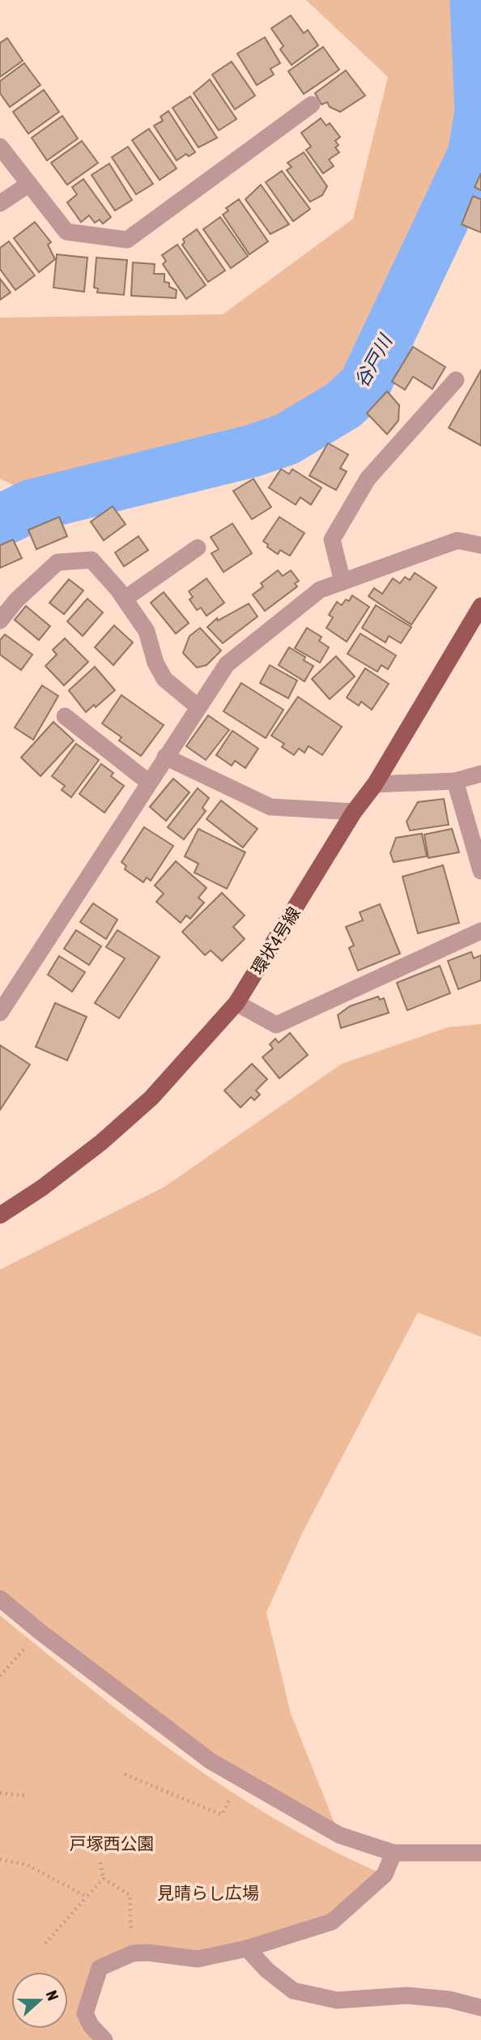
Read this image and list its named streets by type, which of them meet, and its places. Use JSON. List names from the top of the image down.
{
  "streets": {
    "main road": ["環状4号線"]
  },
  "water": ["谷戸川"],
  "parks": ["戸塚西公園", "見晴らし広場"],
  "north": "right"
}
